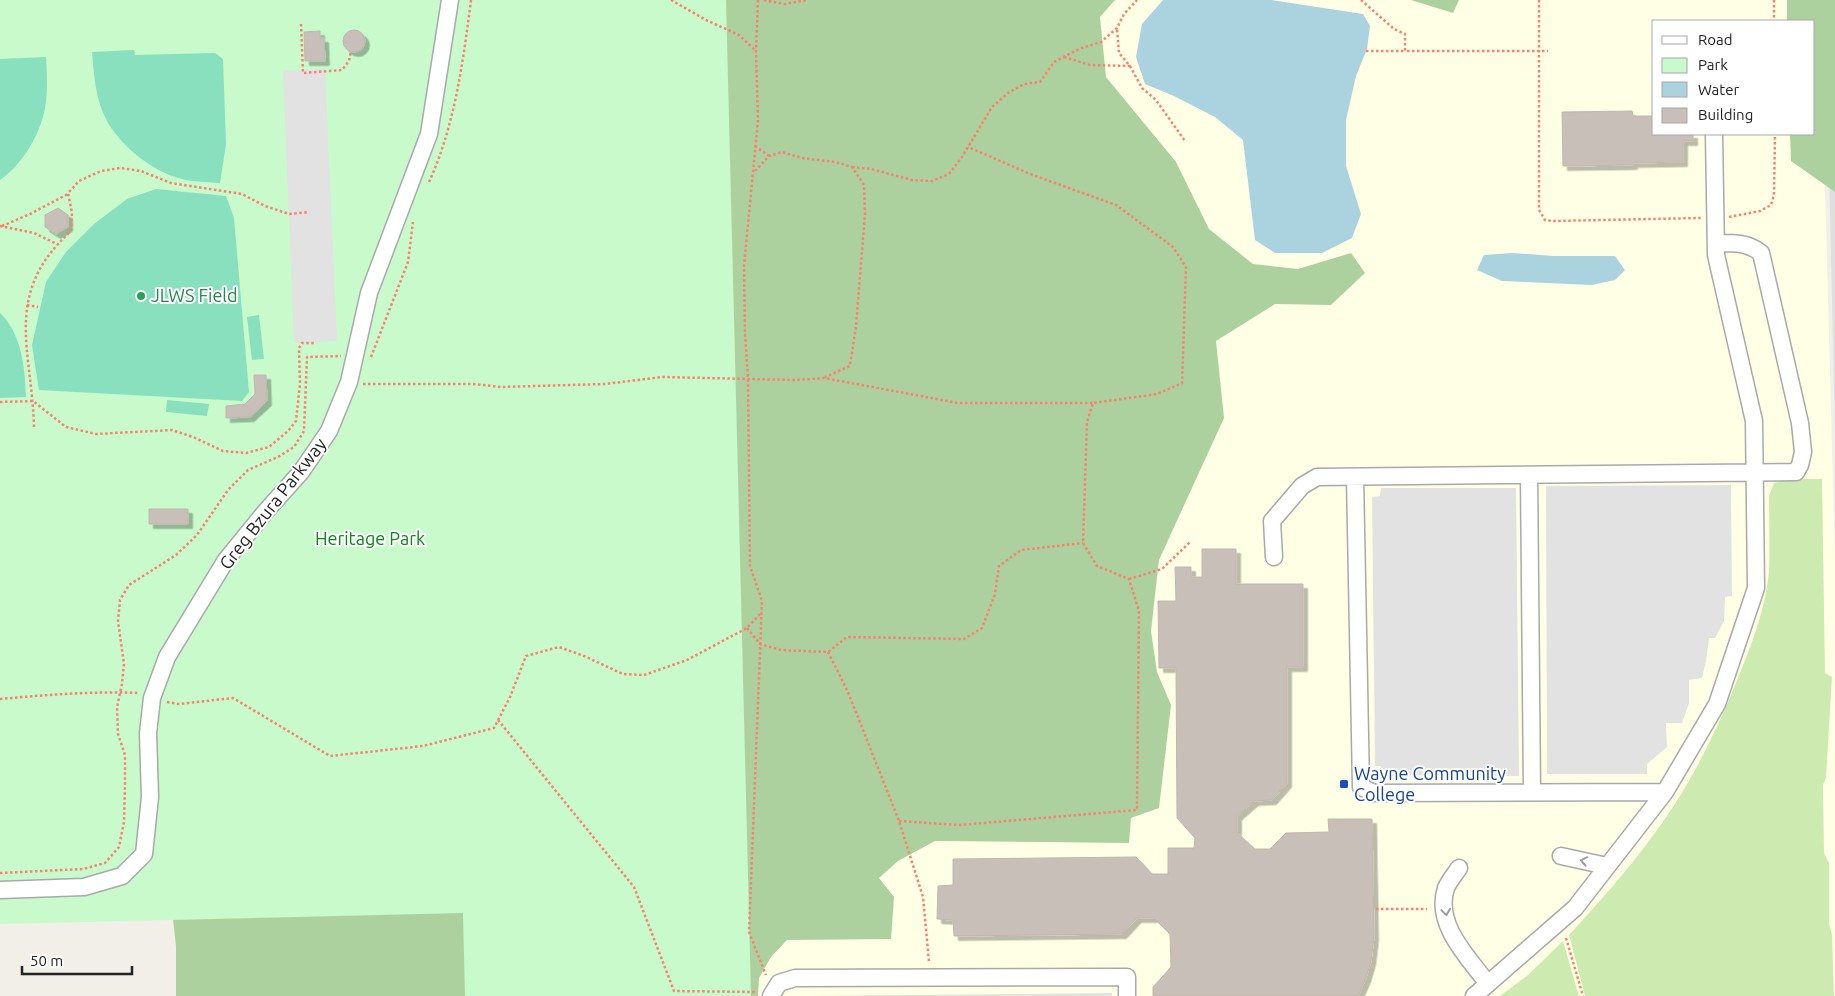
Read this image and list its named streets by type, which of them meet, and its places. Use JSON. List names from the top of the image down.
{
  "streets": {
    "street": ["Greg Bzura Parkway"]
  },
  "parks": ["Heritage Park"],
  "places": {
    "other": ["JLWS Field"],
    "transit": ["Wayne Community College"]
  },
  "legend": [
    "Road",
    "Park",
    "Water",
    "Building"
  ],
  "scale_bar": "50 m"
}
